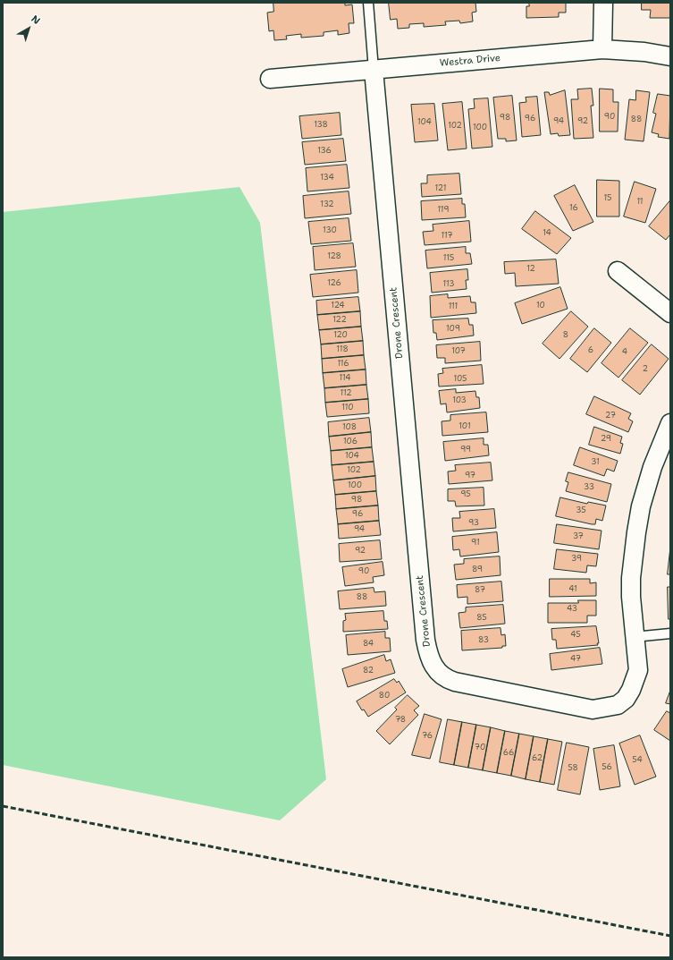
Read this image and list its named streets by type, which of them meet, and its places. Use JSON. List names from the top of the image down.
{
  "streets": {
    "street": ["Westra Drive", "Drone Crescent"]
  },
  "crossings": [
    ["Westra Drive", "Drone Crescent"]
  ],
  "house_numbers": [
    "90",
    "98",
    "96",
    "88",
    "94",
    "92",
    "104",
    "138",
    "102",
    "100",
    "136",
    "134",
    "121",
    "15",
    "11",
    "132",
    "16",
    "119",
    "130",
    "14",
    "117",
    "128",
    "115",
    "12",
    "126",
    "113",
    "124",
    "10",
    "111",
    "122",
    "109",
    "120",
    "8",
    "118",
    "6",
    "107",
    "4",
    "116",
    "2",
    "114",
    "105",
    "112",
    "103",
    "110",
    "27",
    "101",
    "108",
    "29",
    "106",
    "99",
    "104",
    "31",
    "102",
    "97",
    "100",
    "33",
    "95",
    "98",
    "35",
    "96",
    "93",
    "94",
    "37",
    "91",
    "92",
    "39",
    "89",
    "90",
    "41",
    "87",
    "88",
    "43",
    "85",
    "45",
    "83",
    "84",
    "47",
    "82",
    "80",
    "78",
    "76",
    "70",
    "66",
    "62",
    "54",
    "56",
    "58"
  ],
  "north": "top right"
}
